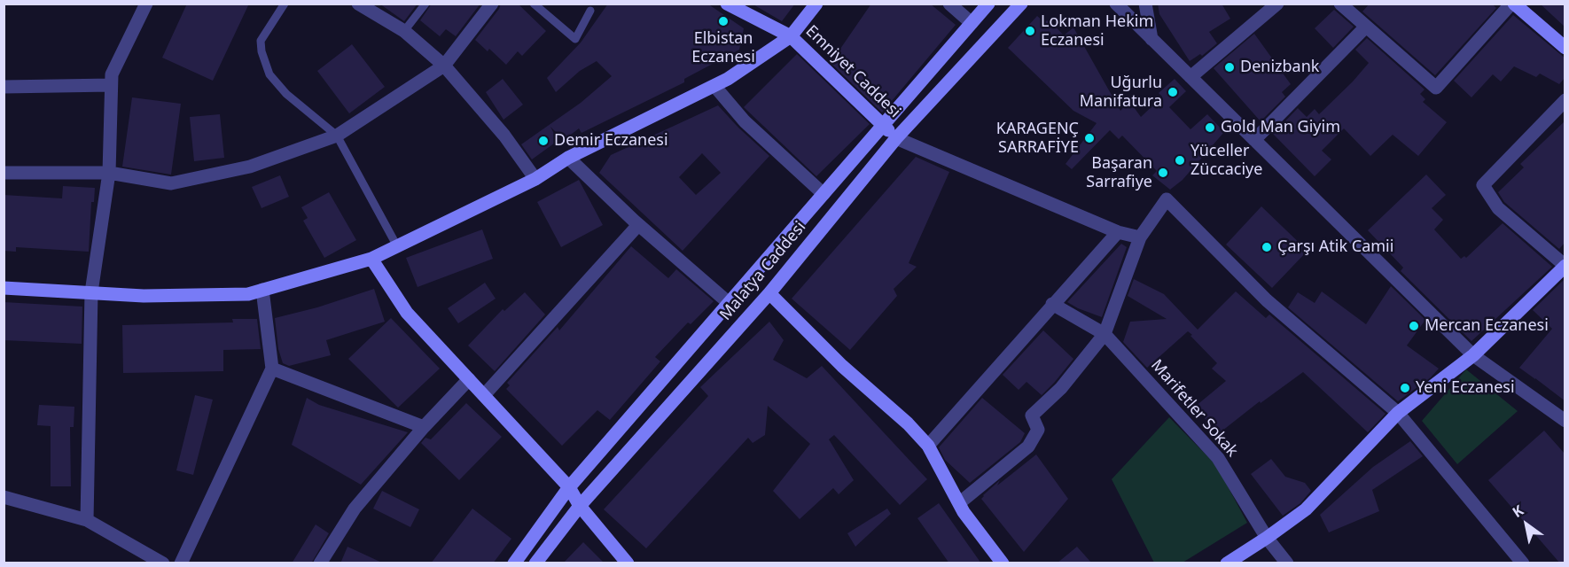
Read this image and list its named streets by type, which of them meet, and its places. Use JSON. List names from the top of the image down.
{
  "streets": {
    "street": ["Emniyet Caddesi", "Malatya Caddesi", "Marifetler Sokak"]
  },
  "crossings": [
    ["Emniyet Caddesi", "Malatya Caddesi"]
  ],
  "places": [
    "Elbistan Eczanesi",
    "Lokman Hekim Eczanesi",
    "Denizbank",
    "Uğurlu Manifatura",
    "Gold Man Giyim",
    "KARAGENÇ SARRAFİYE",
    "Demir Eczanesi",
    "Yüceller Züccaciye",
    "Başaran Sarrafiye",
    "Çarşı Atik Camii",
    "Mercan Eczanesi",
    "Yeni Eczanesi"
  ],
  "north": "top left"
}
